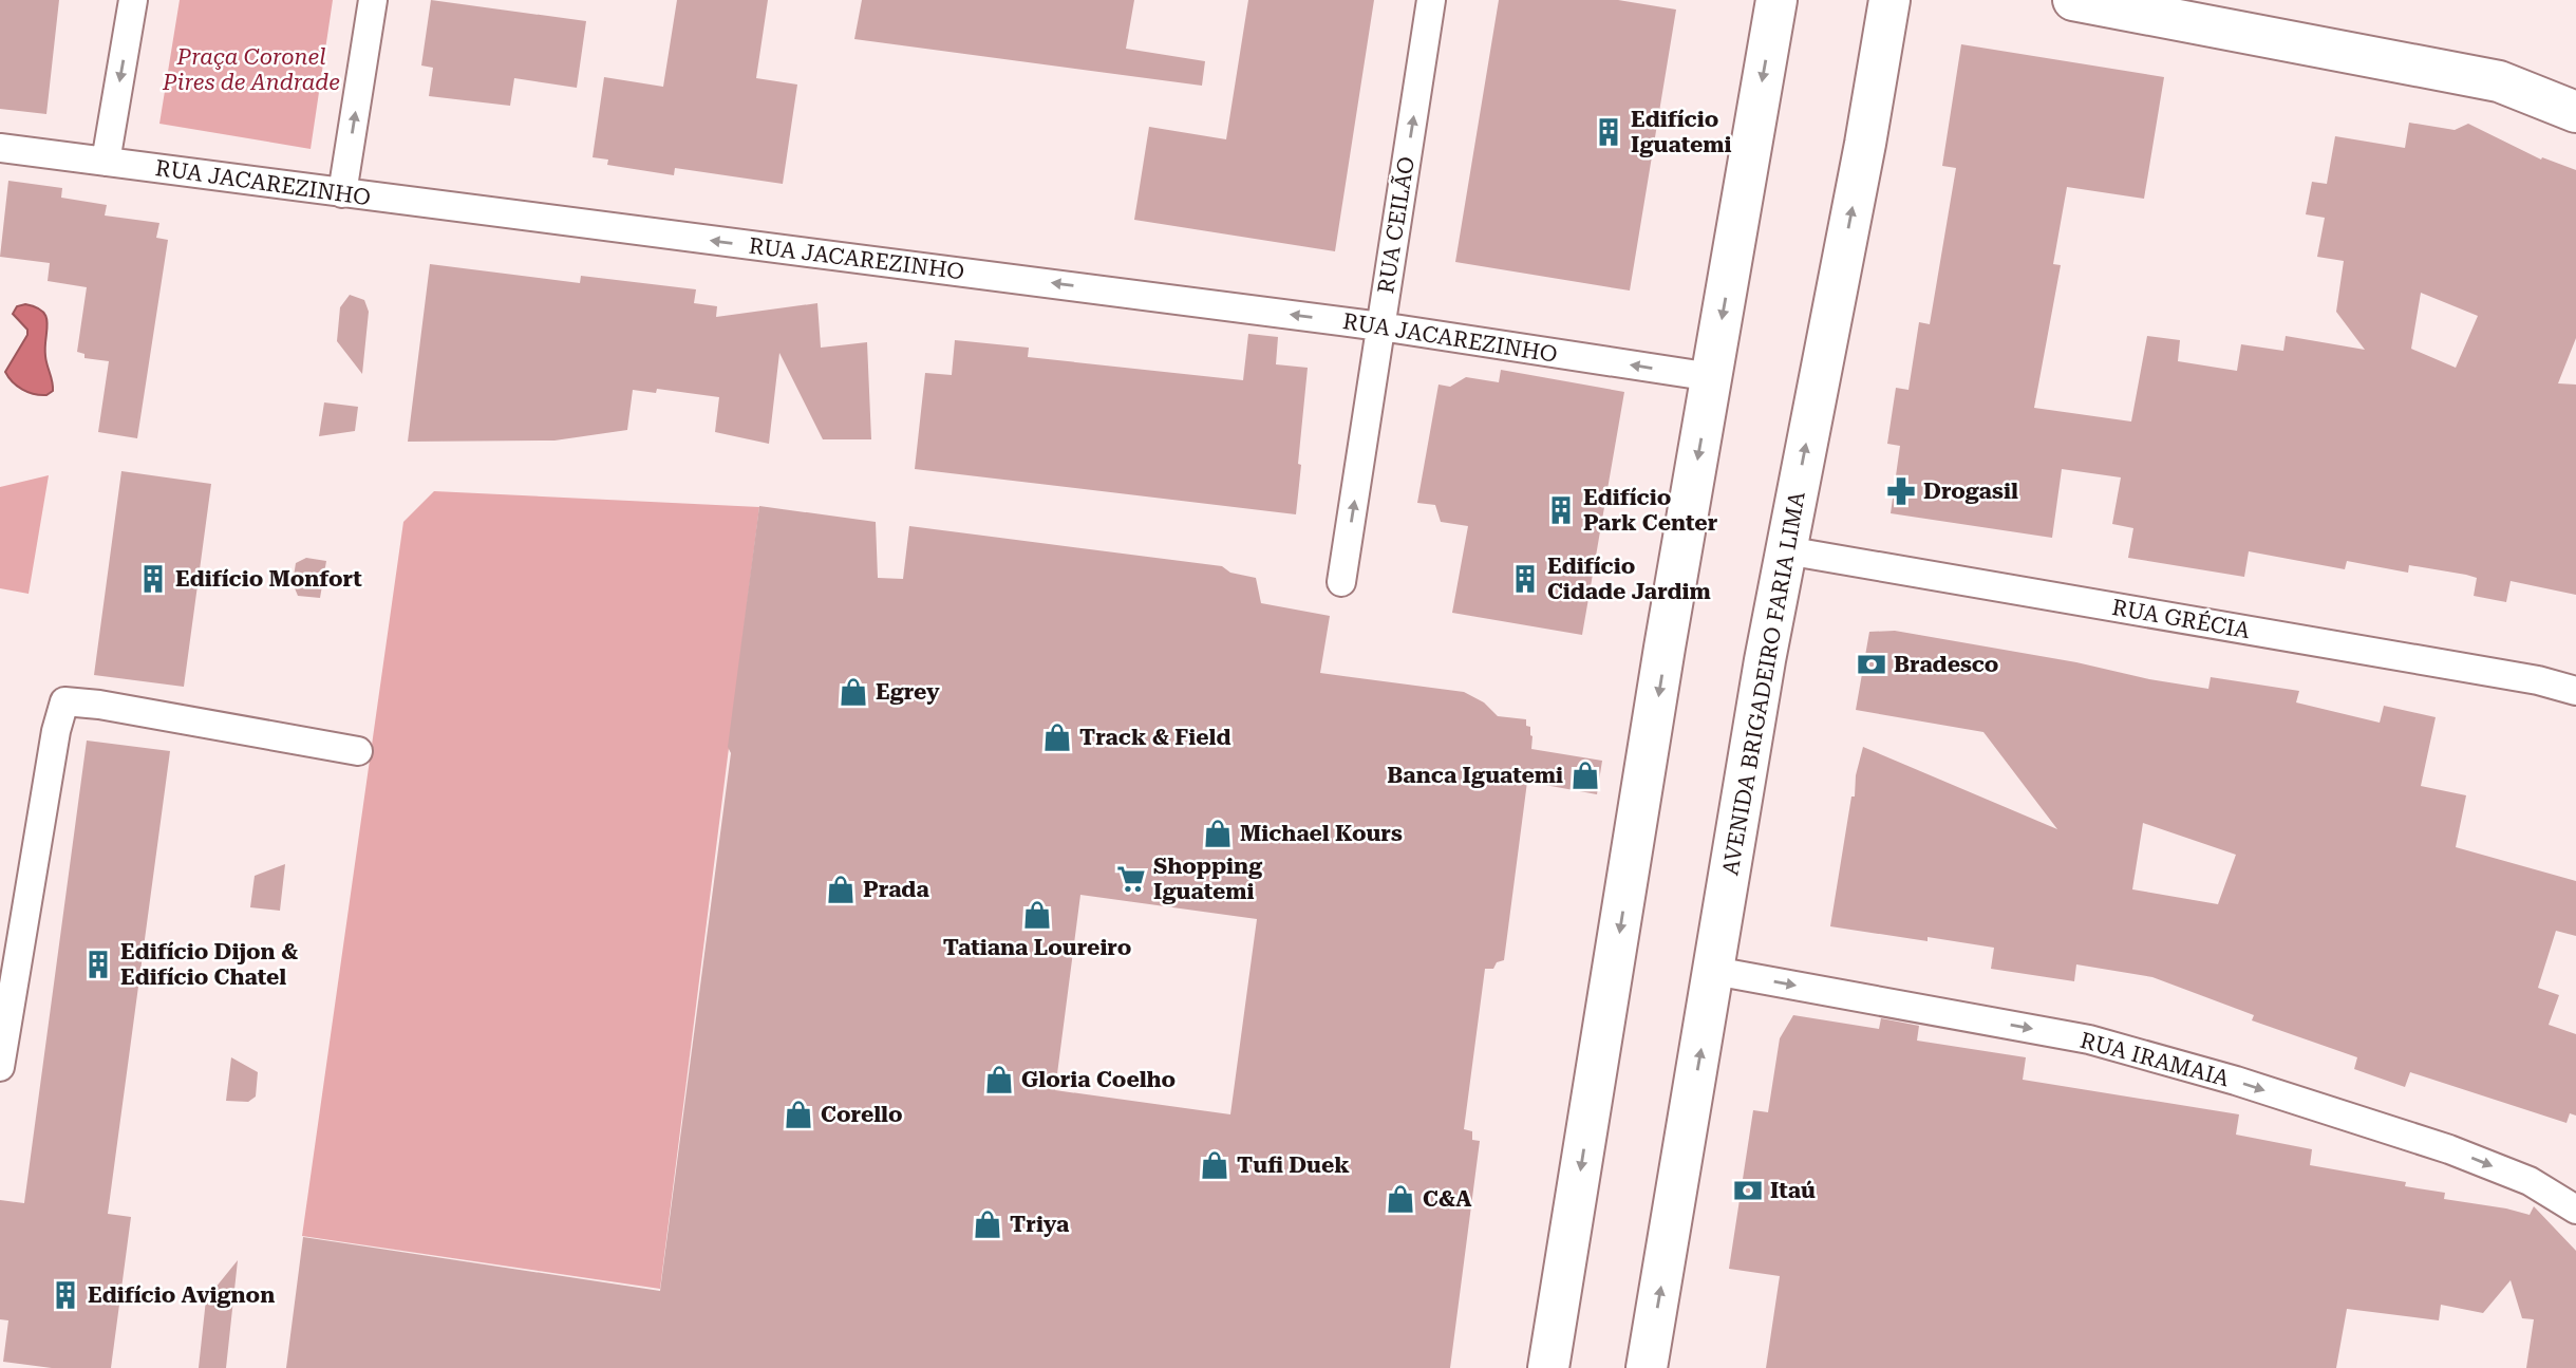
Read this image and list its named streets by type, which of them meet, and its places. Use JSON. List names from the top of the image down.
{
  "streets": {
    "main road": ["AVENIDA BRIGADEIRO FARIA LIMA"],
    "street": [
      "RUA JACAREZINHO",
      "RUA CEILÃO",
      "RUA GRÉCIA",
      "RUA IRAMAIA"
    ]
  },
  "crossings": [
    ["RUA JACAREZINHO", "RUA CEILÃO"],
    ["RUA GRÉCIA", "AVENIDA BRIGADEIRO FARIA LIMA"],
    ["AVENIDA BRIGADEIRO FARIA LIMA", "RUA IRAMAIA"]
  ],
  "one_way": ["RUA JACAREZINHO", "RUA CEILÃO", "RUA IRAMAIA"],
  "parks": ["Praça Coronel Pires de Andrade"],
  "places": {
    "building": [
      "Edifício Iguatemi",
      "Edifício Park Center",
      "Edifício Monfort",
      "Edifício Cidade Jardim",
      "Edifício Dijon & Edifício Chatel",
      "Edifício Avignon"
    ],
    "pharmacy": ["Drogasil"],
    "bank": ["Bradesco", "Itaú"],
    "shop": [
      "Egrey",
      "Track & Field",
      "Banca Iguatemi",
      "Michael Kours",
      "Prada",
      "Tatiana Loureiro",
      "Gloria Coelho",
      "Corello",
      "Tufi Duek",
      "C&A",
      "Triya"
    ],
    "supermarket": ["Shopping Iguatemi"]
  }
}
